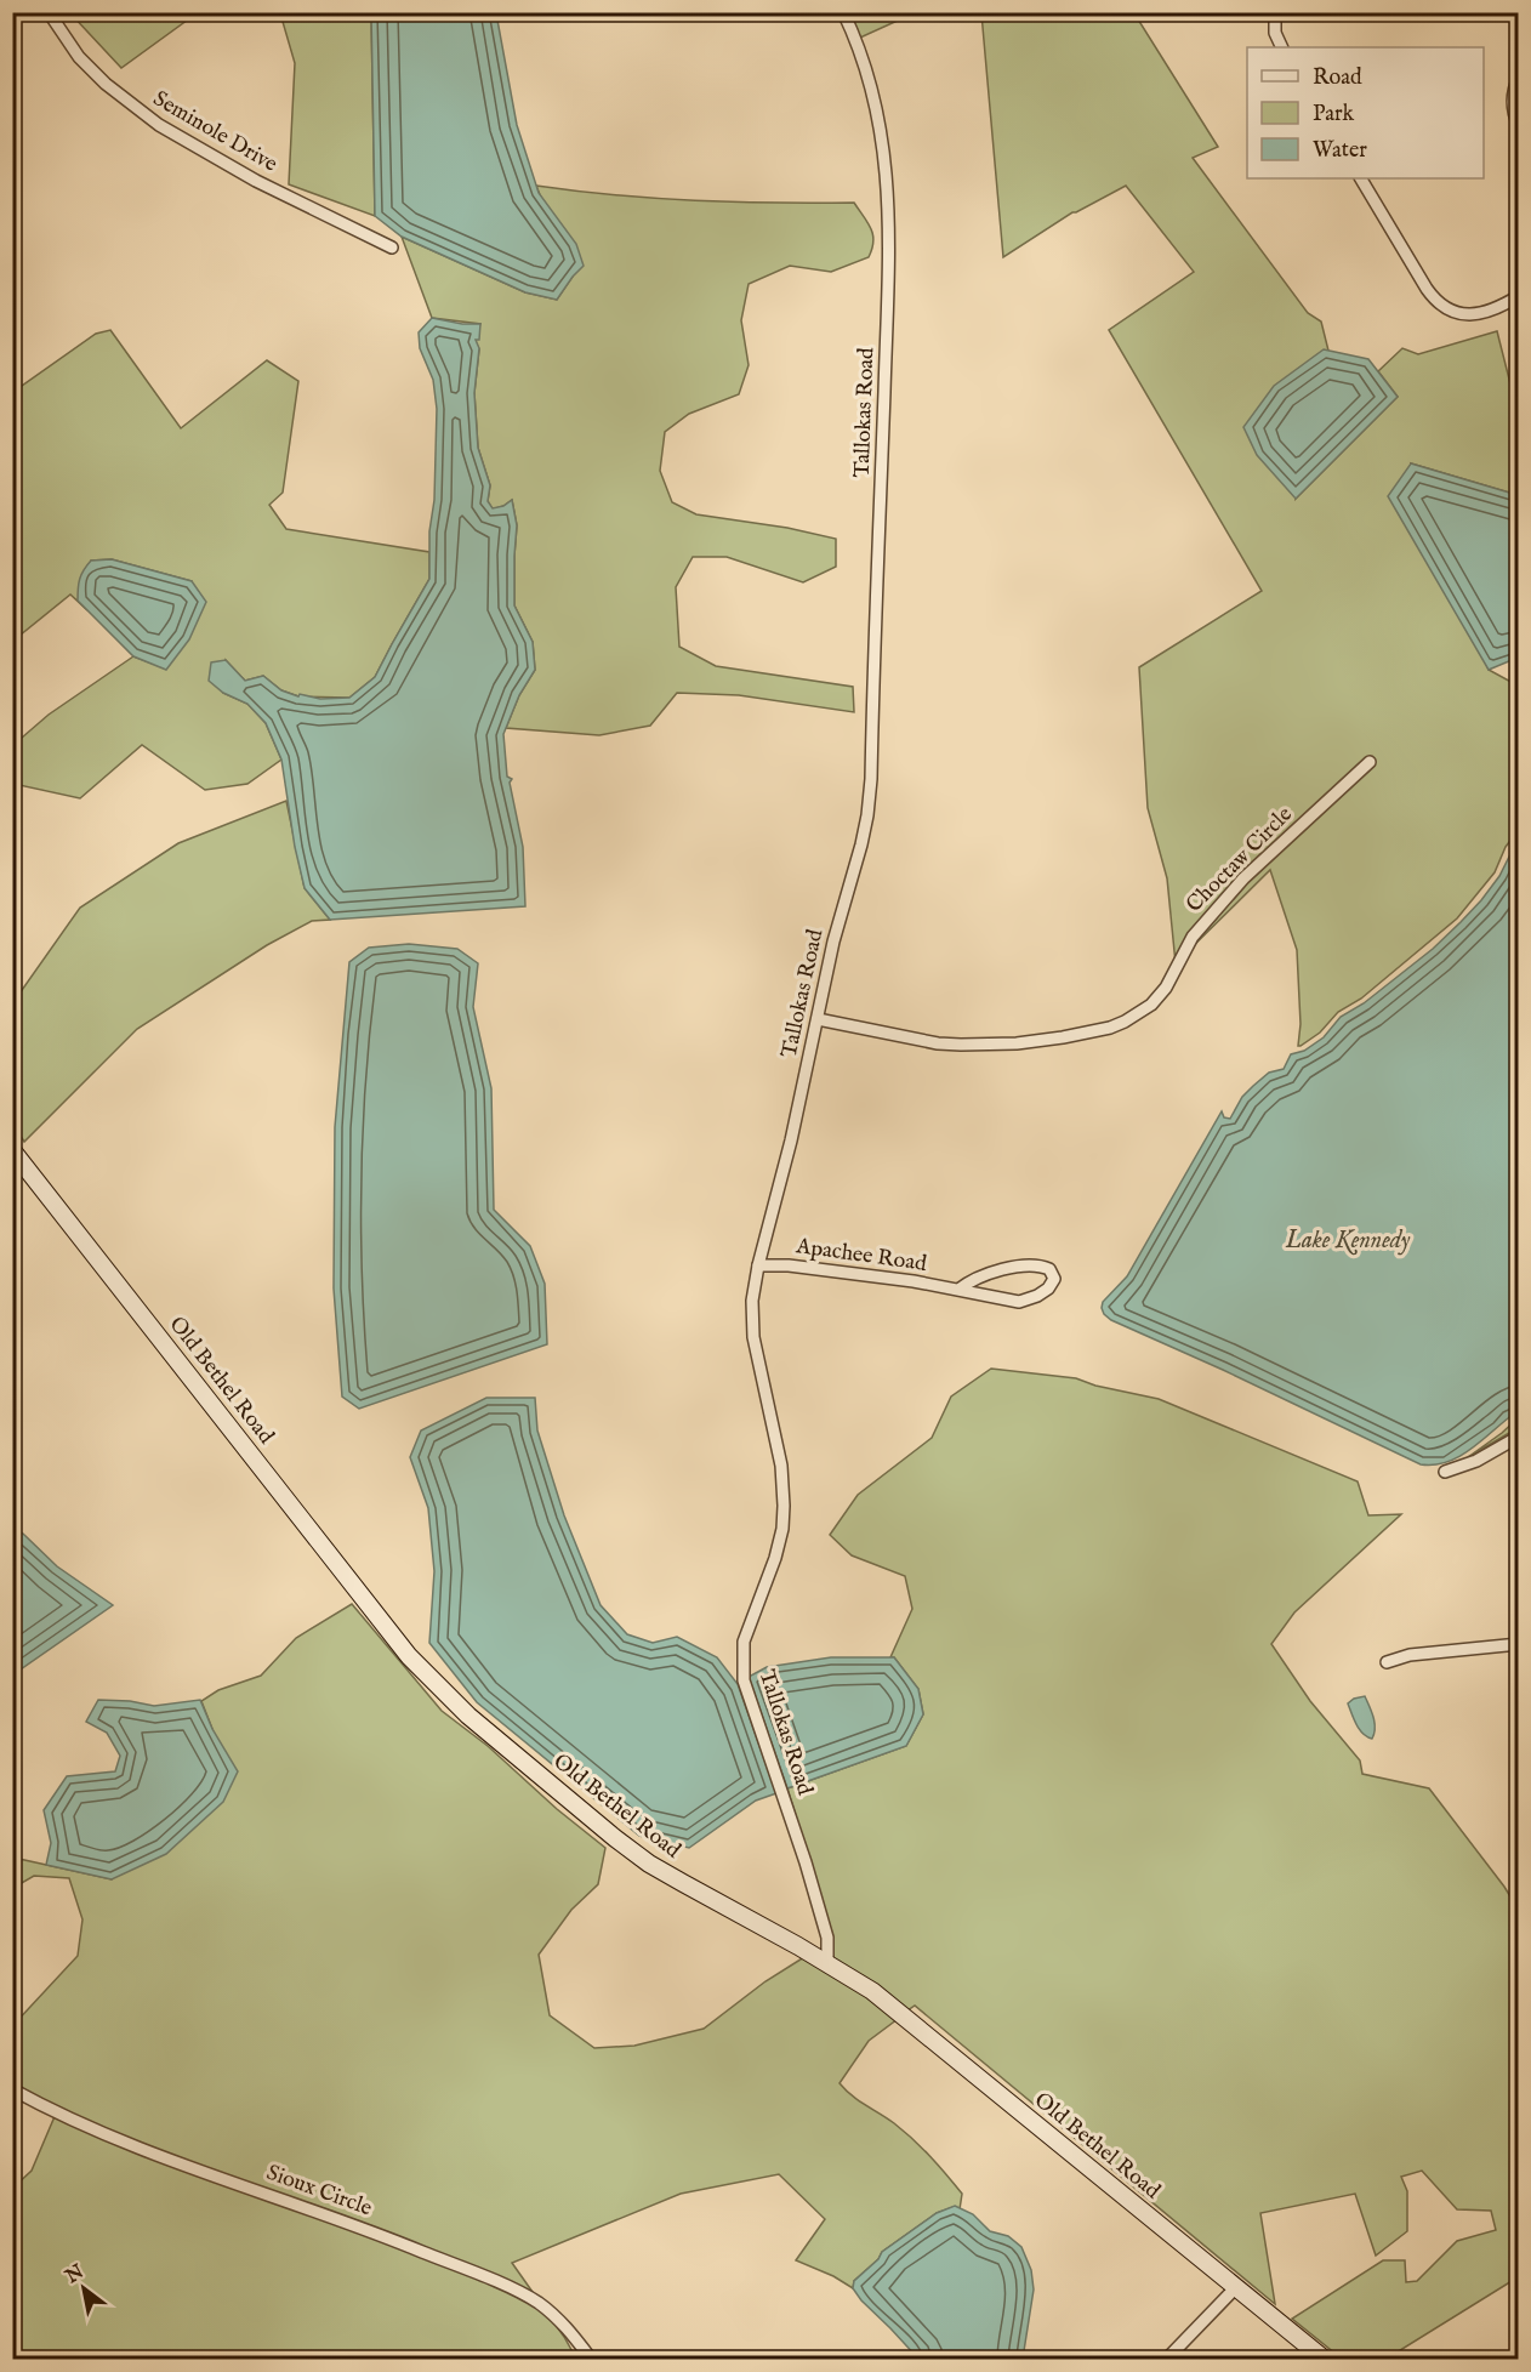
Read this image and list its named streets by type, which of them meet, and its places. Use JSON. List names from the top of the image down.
{
  "streets": {
    "street": [
      "Seminole Drive",
      "Tallokas Road",
      "Choctaw Circle",
      "Apachee Road",
      "Old Bethel Road",
      "Sioux Circle"
    ]
  },
  "crossings": [
    ["Tallokas Road", "Choctaw Circle"],
    ["Tallokas Road", "Apachee Road"],
    ["Tallokas Road", "Old Bethel Road"]
  ],
  "water": ["Lake Kennedy"],
  "legend": ["Road", "Park", "Water"],
  "north": "top left"
}
